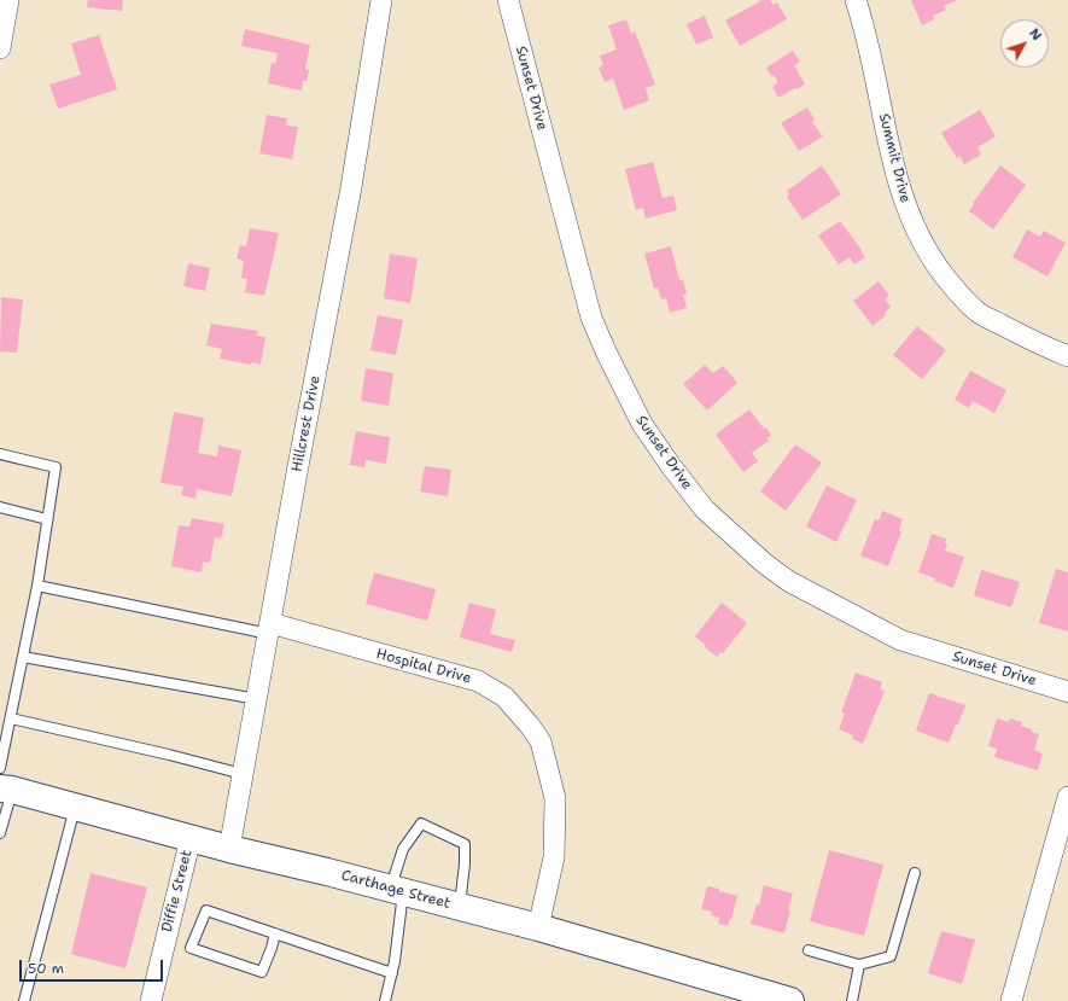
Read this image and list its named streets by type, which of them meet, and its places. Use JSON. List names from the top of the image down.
{
  "streets": {
    "main road": ["Carthage Street"],
    "street": [
      "Sunset Drive",
      "Summit Drive",
      "Hillcrest Drive",
      "Hospital Drive",
      "Diffie Street"
    ]
  },
  "crossings": [
    ["Hillcrest Drive", "Hospital Drive"],
    ["Hillcrest Drive", "Carthage Street"],
    ["Hospital Drive", "Carthage Street"],
    ["Carthage Street", "Diffie Street"]
  ],
  "scale_bar": "50 m",
  "north": "top right"
}
